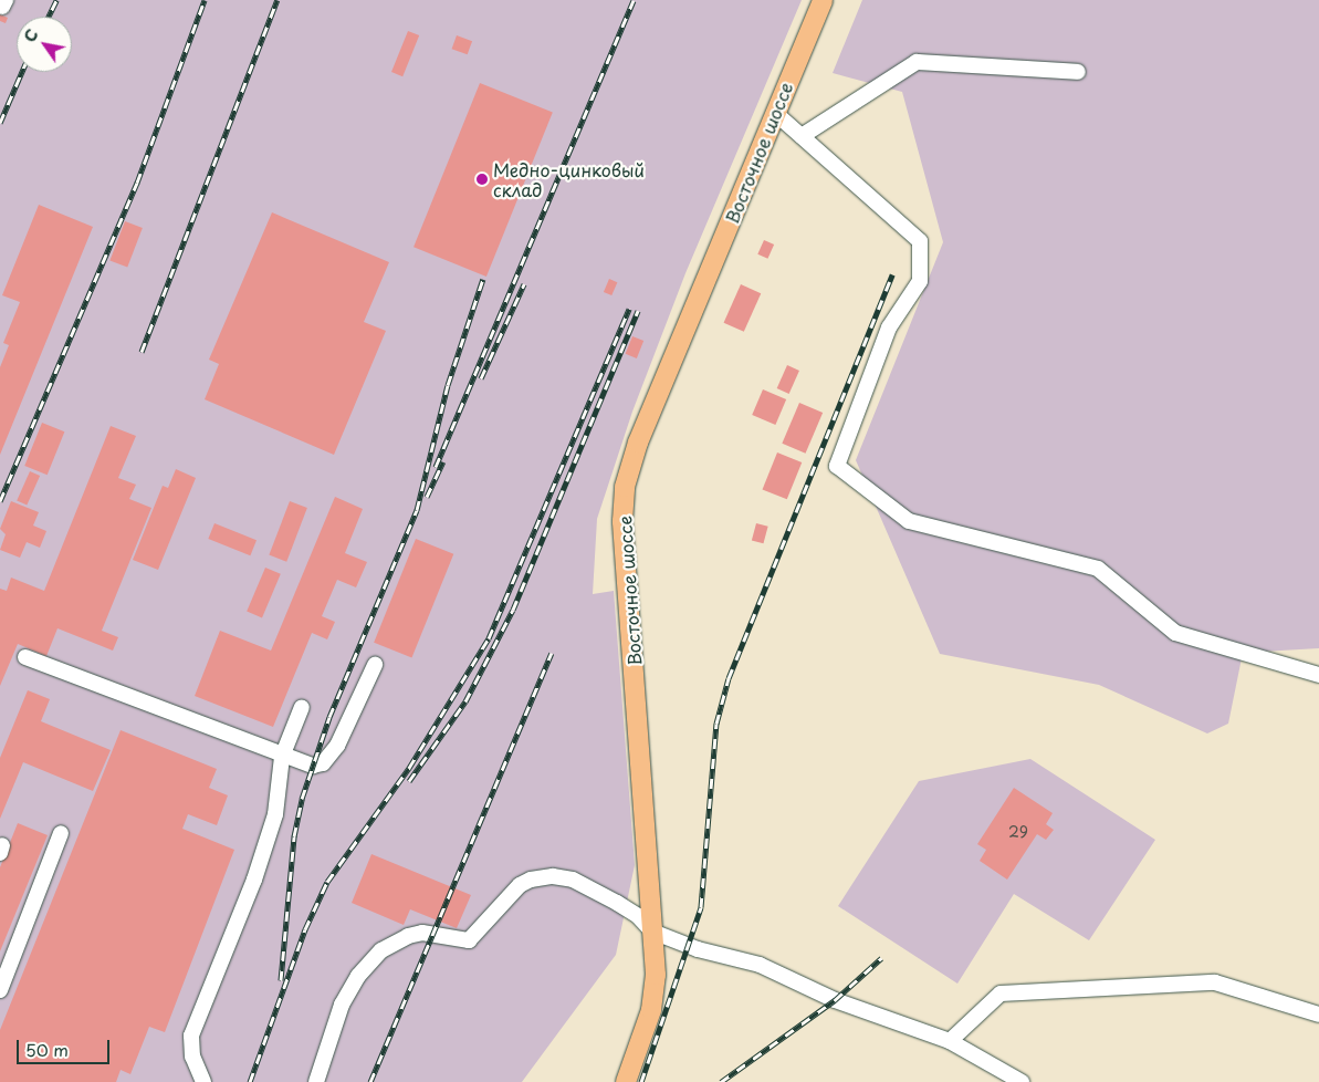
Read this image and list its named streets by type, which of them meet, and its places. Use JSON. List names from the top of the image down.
{
  "streets": {
    "main road": ["Восточное шоссе"]
  },
  "places": ["Медно-цинковый склад"],
  "house_numbers": ["29"],
  "scale_bar": "50 m",
  "north": "top left"
}
